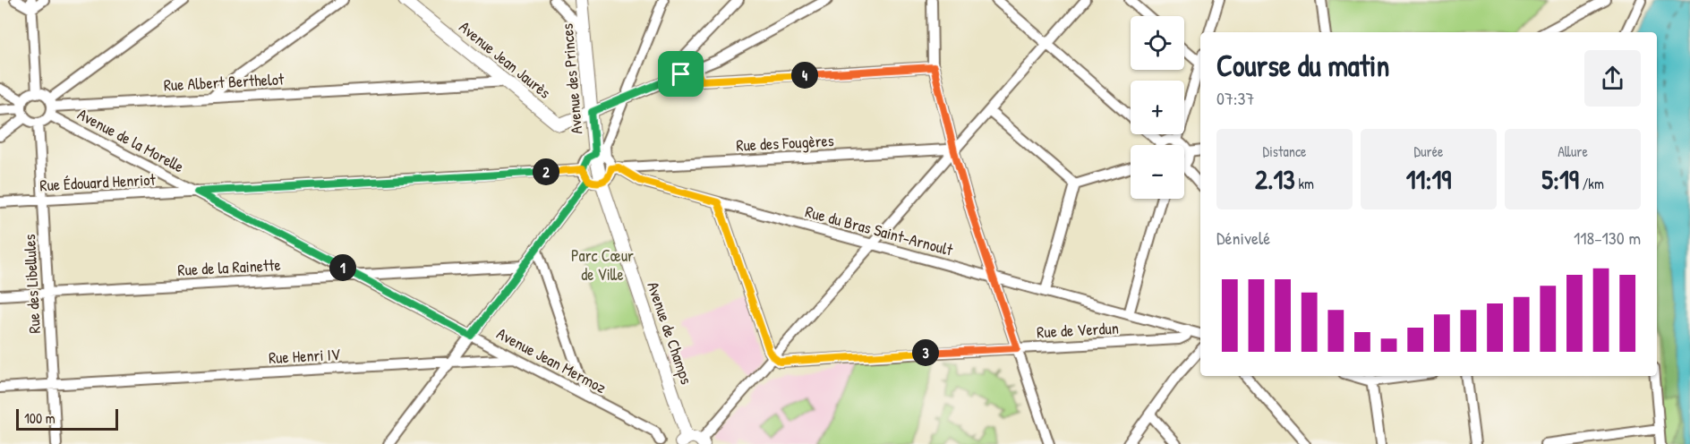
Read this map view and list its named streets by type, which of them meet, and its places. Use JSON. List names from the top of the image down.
{
  "streets": {
    "main road": ["Avenue Jean Jaurès", "Avenue des Princes", "Avenue de Champs"],
    "street": [
      "Rue Albert Berthelot",
      "Avenue de la Morelle",
      "Rue des Fougères",
      "Rue Édouard Henriot",
      "Rue du Bras Saint-Arnoult",
      "Rue de la Rainette",
      "Rue des Libellules",
      "Rue de Verdun",
      "Rue Henri IV",
      "Avenue Jean Mermoz"
    ]
  },
  "crossings": [
    ["Avenue Jean Jaurès", "Avenue des Princes"],
    ["Avenue Jean Jaurès", "Rue Albert Berthelot"],
    ["Avenue des Princes", "Avenue de Champs"],
    ["Rue Albert Berthelot", "Avenue de la Morelle"],
    ["Rue Albert Berthelot", "Rue des Libellules"],
    ["Avenue de la Morelle", "Rue Édouard Henriot"],
    ["Avenue de la Morelle", "Rue des Libellules"],
    ["Avenue de la Morelle", "Avenue Jean Mermoz"],
    ["Rue des Fougères", "Rue du Bras Saint-Arnoult"],
    ["Rue Édouard Henriot", "Rue des Libellules"],
    ["Rue Édouard Henriot", "Avenue Jean Mermoz"],
    ["Rue du Bras Saint-Arnoult", "Rue de Verdun"],
    ["Rue de la Rainette", "Rue des Libellules"],
    ["Rue de la Rainette", "Avenue Jean Mermoz"],
    ["Rue des Libellules", "Rue Henri IV"],
    ["Rue Henri IV", "Avenue Jean Mermoz"]
  ],
  "parks": ["Parc Cœur de Ville"],
  "scale_bar": "100 m",
  "page": {
    "map_buttons": ["+", "−"],
    "heading": ["Course du matin", "07:37"],
    "pins": [
      "4",
      "2",
      "1",
      "3"
    ],
    "stats": [
      ["Distance", "2.13 km"],
      ["Durée", "11:19"],
      ["Allure", "5:19 /km"]
    ],
    "chart": ["Dénivelé", "118–130 m"],
    "scale": "100 m"
  }
}
